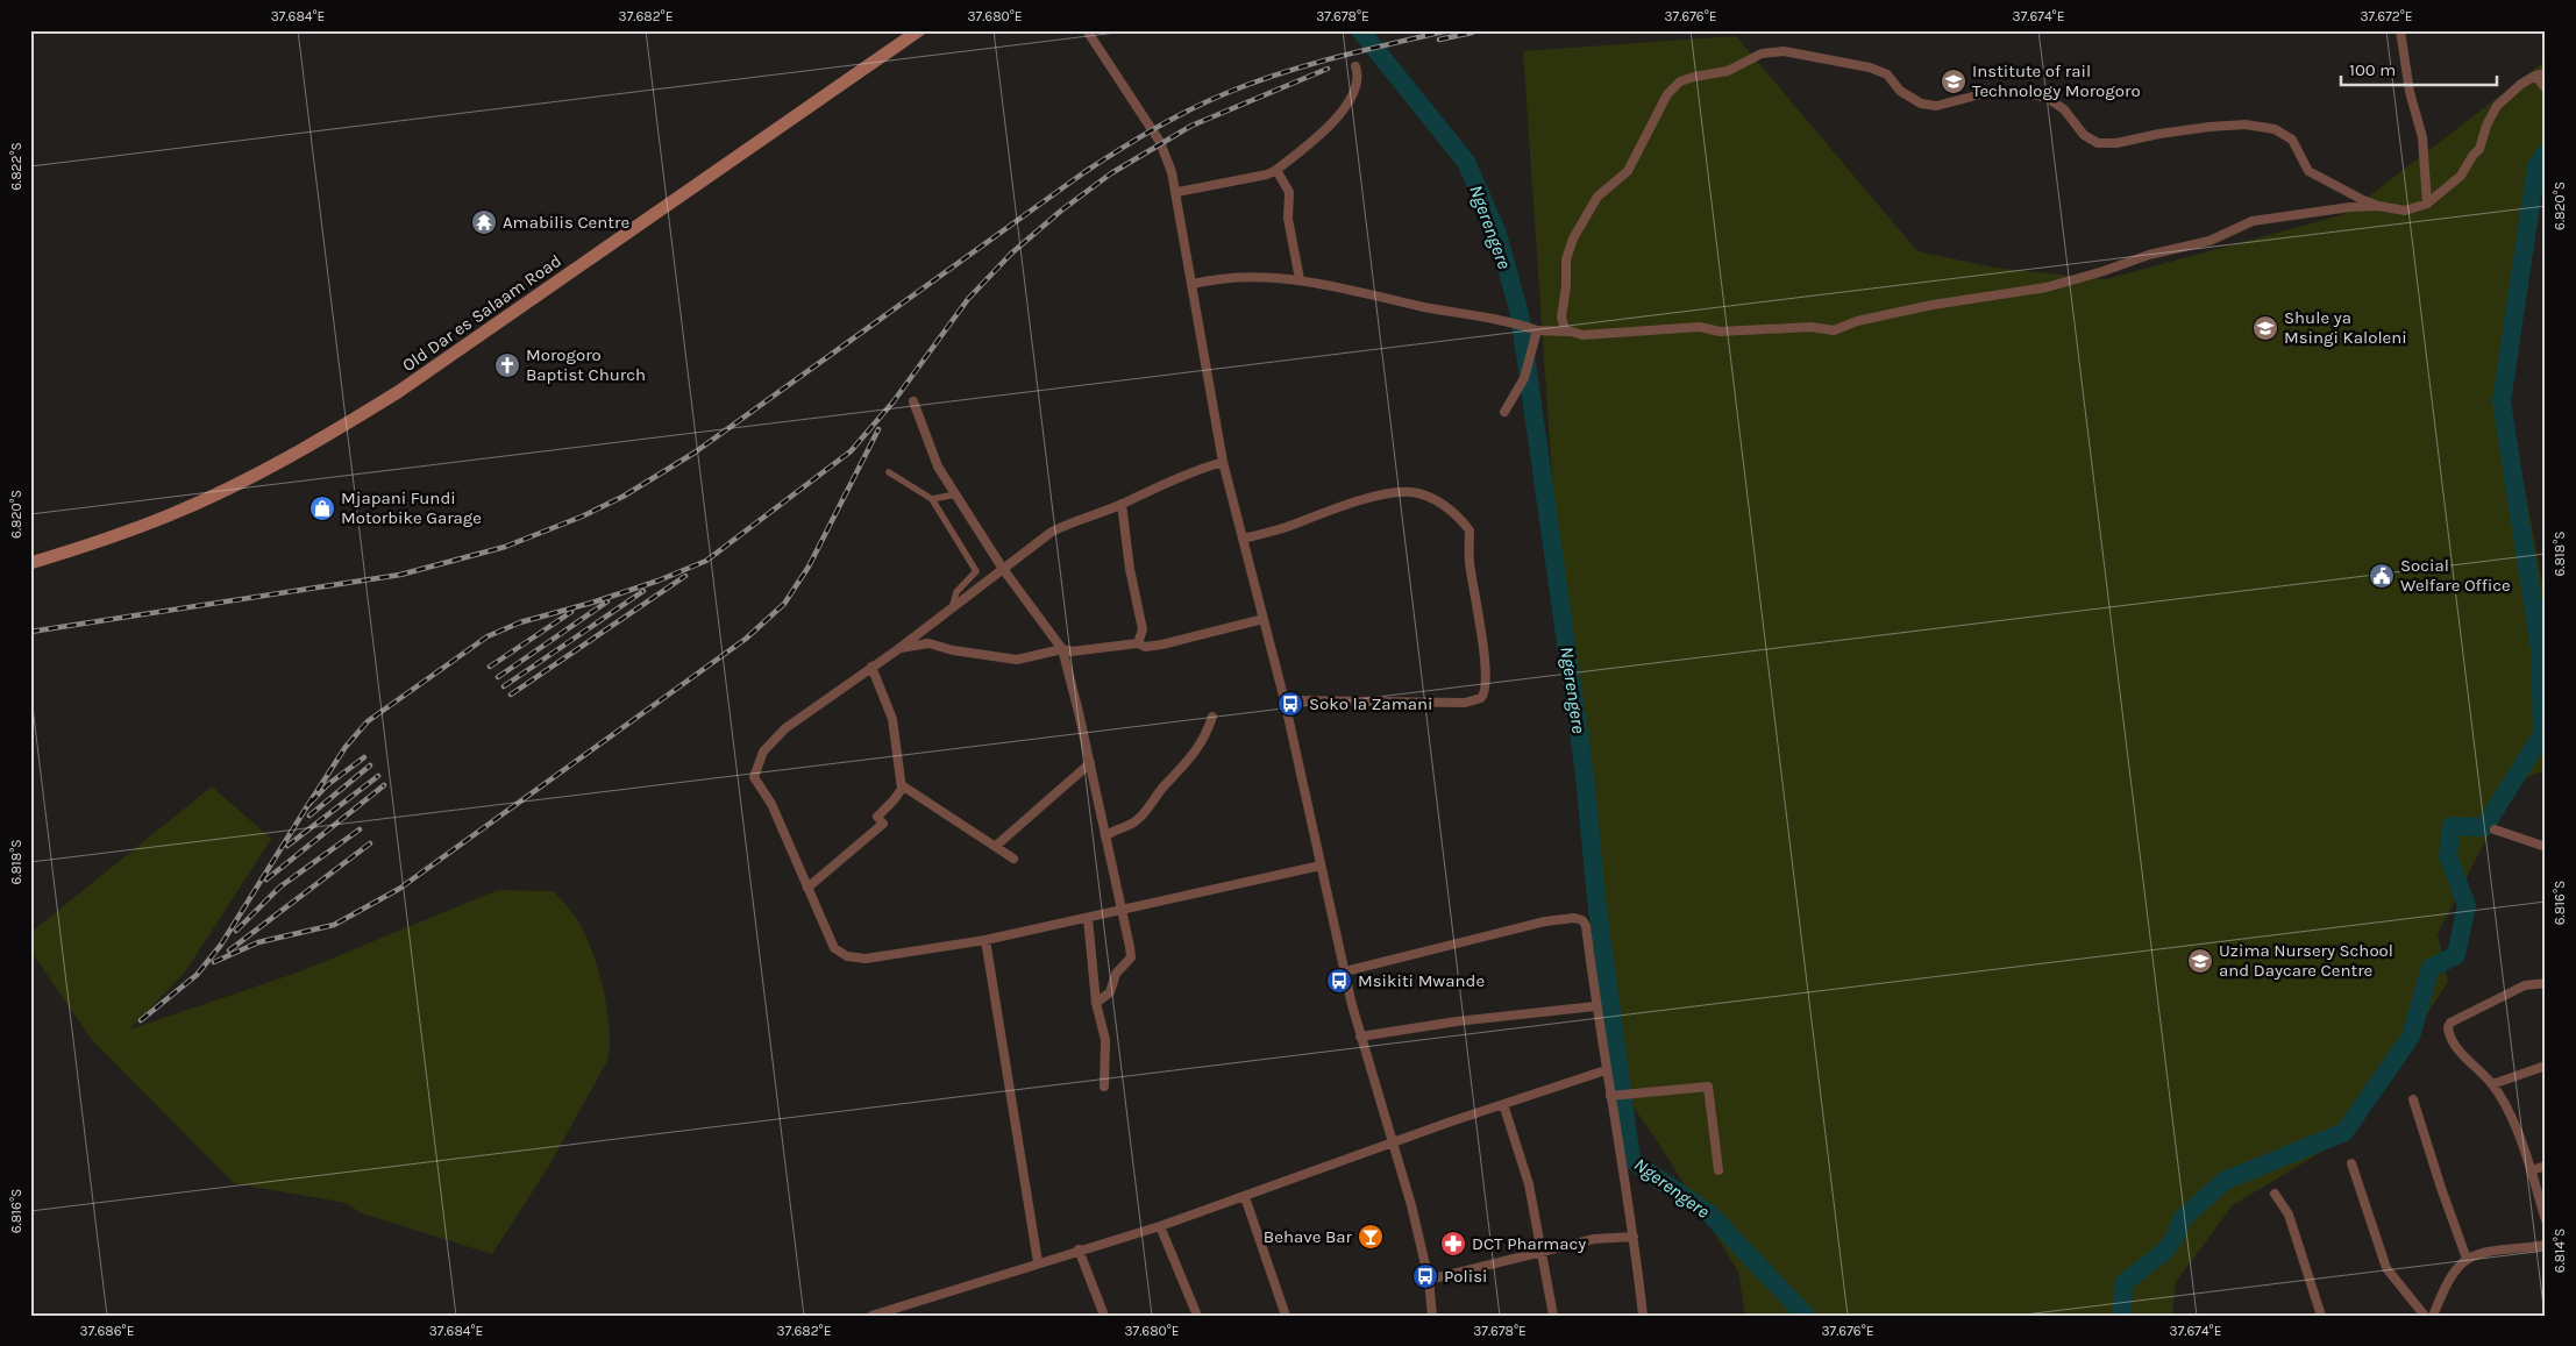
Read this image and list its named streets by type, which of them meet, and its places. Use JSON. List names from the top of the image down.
{
  "streets": {
    "main road": ["Old Dar es Salaam Road"]
  },
  "water": ["Ngerengere"],
  "places": {
    "school or university": ["Institute of rail Technology Morogoro", "Shule ya Msingi Kaloleni", "Uzima Nursery School and Daycare Centre"],
    "temple": ["Amabilis Centre"],
    "church": ["Morogoro Baptist Church"],
    "shop": ["Mjapani Fundi Motorbike Garage"],
    "public building": ["Social Welfare Office"],
    "bus stop": ["Soko la Zamani", "Msikiti Mwande", "Polisi"],
    "bar": ["Behave Bar"],
    "pharmacy": ["DCT Pharmacy"]
  },
  "scale_bar": "100 m",
  "coordinates": [
    "37.684°E",
    "37.682°E",
    "37.680°E",
    "37.678°E",
    "37.676°E",
    "37.674°E",
    "37.672°E",
    "6.822°S",
    "6.820°S",
    "6.818°S",
    "6.816°S",
    "6.814°S",
    "37.686°E"
  ]
}
